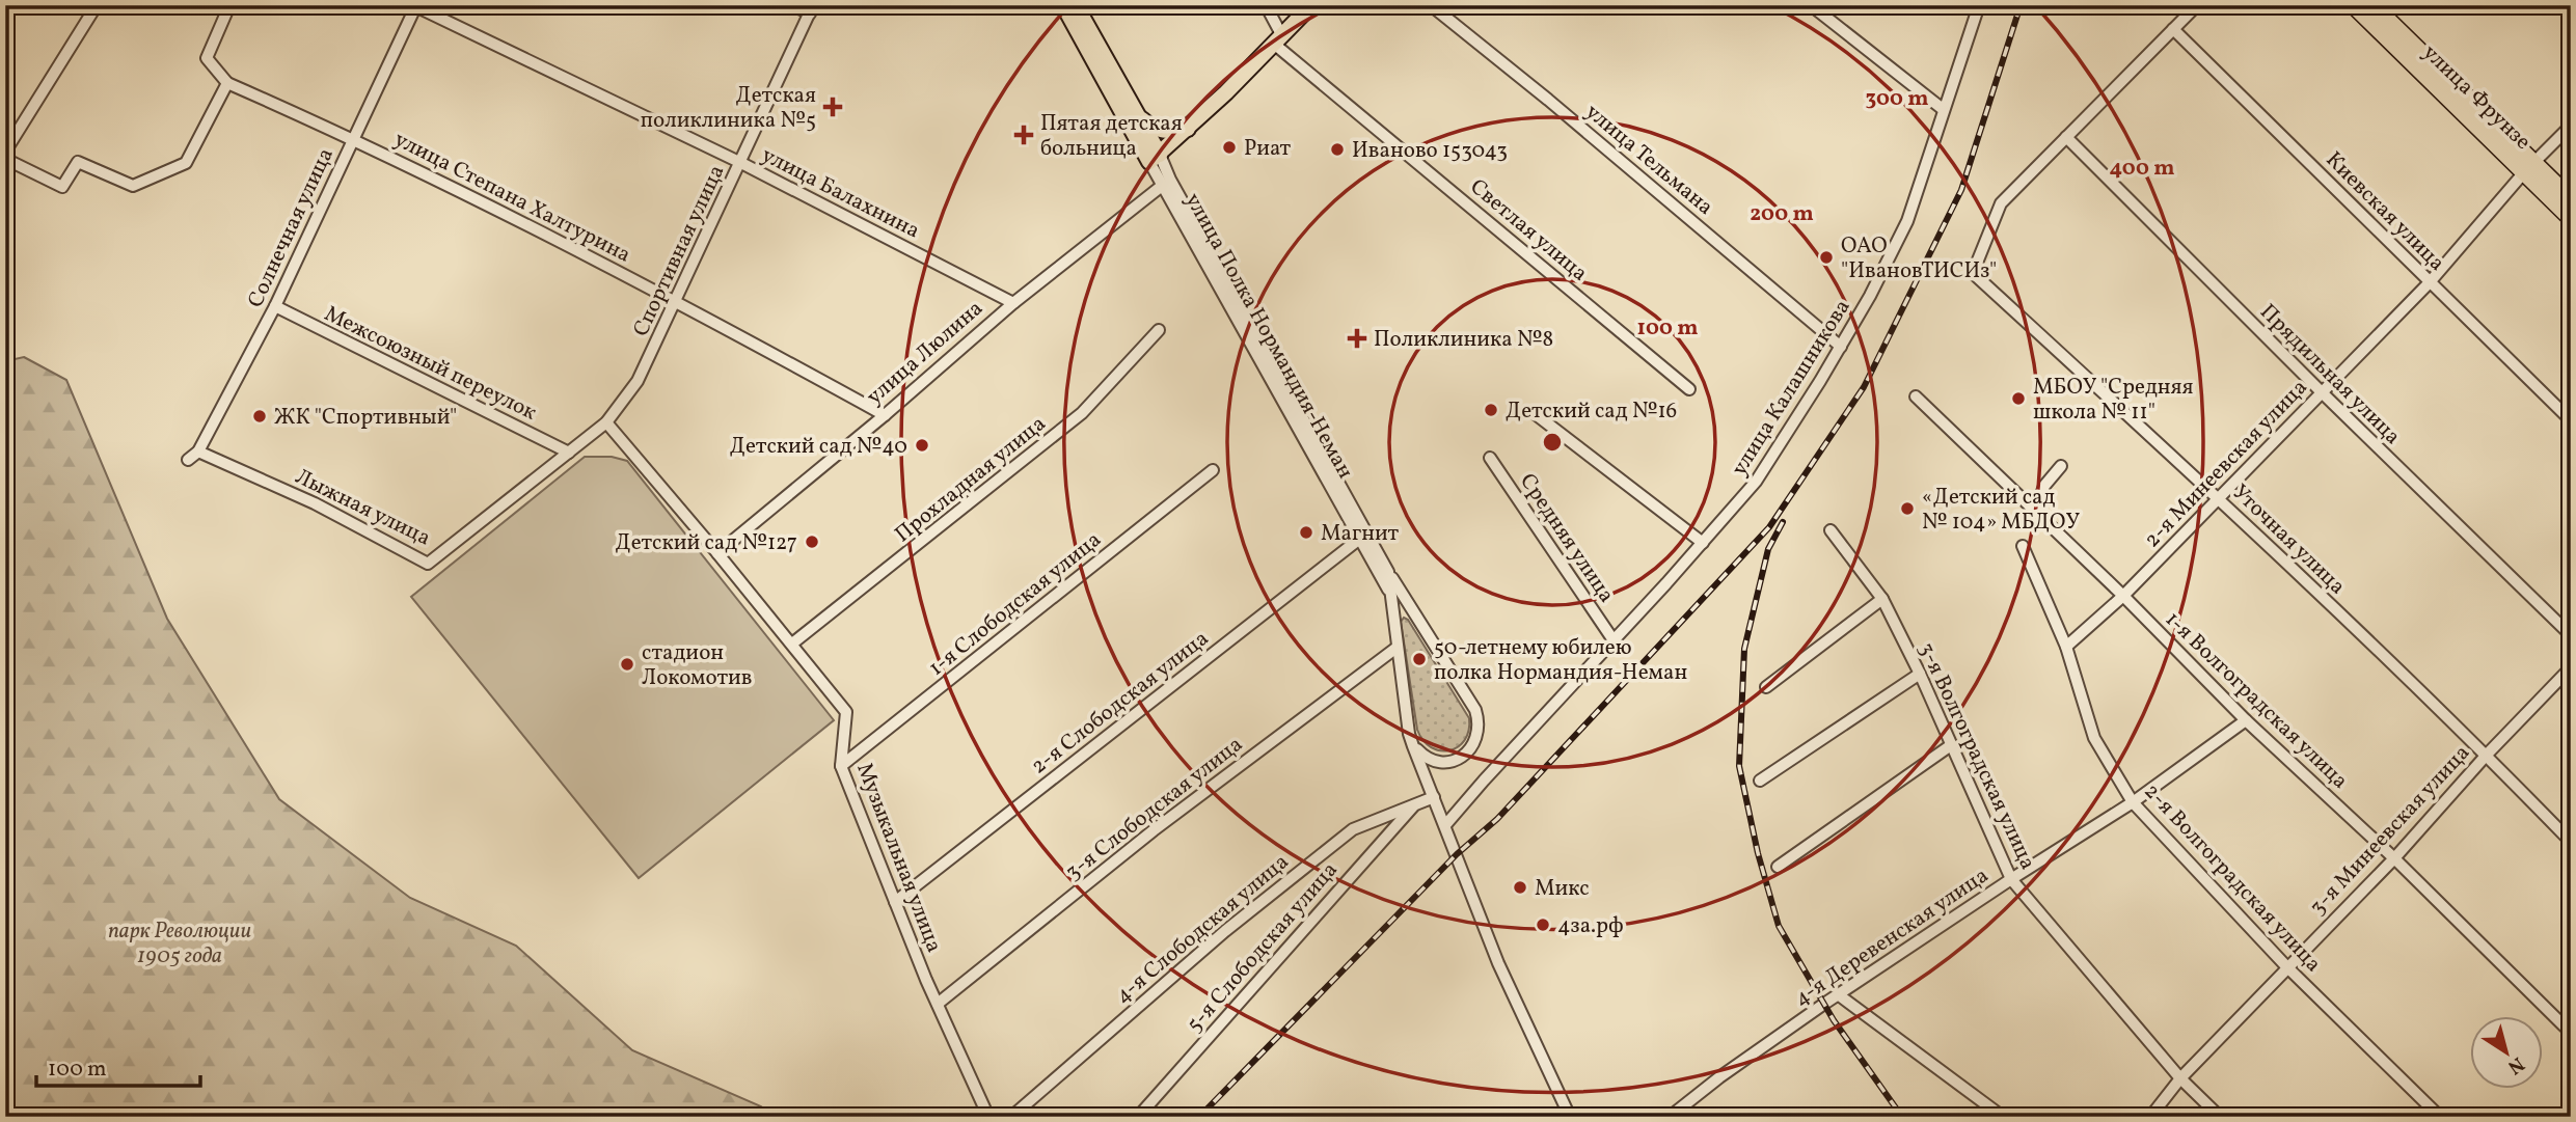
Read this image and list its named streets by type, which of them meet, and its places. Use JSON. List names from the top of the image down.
{
  "streets": {
    "highway": ["улица Фрунзе"],
    "main road": ["улица Полка Нормандия-Неман"],
    "street": [
      "улица Тельмана",
      "улица Балахнина",
      "улица Степана Халтурина",
      "Киевская улица",
      "Солнечная улица",
      "Светлая улица",
      "Спортивная улица",
      "улица Люлина",
      "Межсоюзный переулок",
      "Прядильная улица",
      "улица Калашникова",
      "2-я Минеевская улица",
      "Прохладная улица",
      "Лыжная улица",
      "Средняя улица",
      "Уточная улица",
      "1-я Слободская улица",
      "1-я Волгоградская улица",
      "2-я Слободская улица",
      "3-я Волгоградская улица",
      "3-я Слободская улица",
      "3-я Минеевская улица",
      "Музыкальная улица",
      "2-я Волгоградская улица",
      "4-я Слободская улица",
      "4-я Деревенская улица",
      "5-я Слободская улица"
    ]
  },
  "crossings": [
    ["улица Фрунзе", "2-я Минеевская улица"],
    ["улица Тельмана", "улица Калашникова"],
    ["улица Балахнина", "Солнечная улица"],
    ["улица Балахнина", "Спортивная улица"],
    ["улица Балахнина", "улица Люлина"],
    ["улица Степана Халтурина", "Солнечная улица"],
    ["улица Степана Халтурина", "Спортивная улица"],
    ["улица Степана Халтурина", "улица Люлина"],
    ["Киевская улица", "2-я Минеевская улица"],
    ["Солнечная улица", "Межсоюзный переулок"],
    ["Солнечная улица", "Лыжная улица"],
    ["Спортивная улица", "Межсоюзный переулок"],
    ["Спортивная улица", "Лыжная улица"],
    ["Спортивная улица", "Музыкальная улица"],
    ["улица Полка Нормандия-Неман", "улица Люлина"],
    ["улица Полка Нормандия-Неман", "улица Калашникова"],
    ["улица Полка Нормандия-Неман", "2-я Слободская улица"],
    ["улица Полка Нормандия-Неман", "3-я Слободская улица"],
    ["улица Полка Нормандия-Неман", "4-я Слободская улица"],
    ["улица Люлина", "Музыкальная улица"],
    ["Межсоюзный переулок", "Лыжная улица"],
    ["Прядильная улица", "2-я Минеевская улица"],
    ["Прядильная улица", "Уточная улица"],
    ["улица Калашникова", "Средняя улица"],
    ["2-я Минеевская улица", "Уточная улица"],
    ["2-я Минеевская улица", "1-я Волгоградская улица"],
    ["2-я Минеевская улица", "2-я Волгоградская улица"],
    ["Прохладная улица", "Музыкальная улица"],
    ["Уточная улица", "3-я Минеевская улица"],
    ["1-я Слободская улица", "Музыкальная улица"],
    ["1-я Волгоградская улица", "3-я Минеевская улица"],
    ["1-я Волгоградская улица", "4-я Деревенская улица"],
    ["2-я Слободская улица", "Музыкальная улица"],
    ["3-я Волгоградская улица", "3-я Минеевская улица"],
    ["3-я Волгоградская улица", "4-я Деревенская улица"],
    ["3-я Слободская улица", "Музыкальная улица"],
    ["3-я Минеевская улица", "2-я Волгоградская улица"],
    ["2-я Волгоградская улица", "4-я Деревенская улица"],
    ["4-я Слободская улица", "5-я Слободская улица"]
  ],
  "parks": ["парк Революции 1905 года"],
  "places": {
    "health": ["Детская поликлиника №5", "Пятая детская больница", "Поликлиника №8"],
    "other": [
      "Риат",
      "Иваново 153043",
      "ОАО \"ИвановТИСИз\"",
      "МБОУ \"Средняя школа № 11\"",
      "Детский сад №16",
      "ЖК \"Спортивный\"",
      "Детский сад №40",
      "«Детский сад № 104» МБДОУ",
      "Магнит",
      "Детский сад №127",
      "50-летнему юбилею полка Нормандия-Неман",
      "стадион Локомотив",
      "Микс",
      "4за.рф"
    ]
  },
  "scale_bar": "100 m",
  "north": "bottom right",
  "rings": [
    "300 m",
    "400 m",
    "200 m",
    "100 m"
  ]
}
